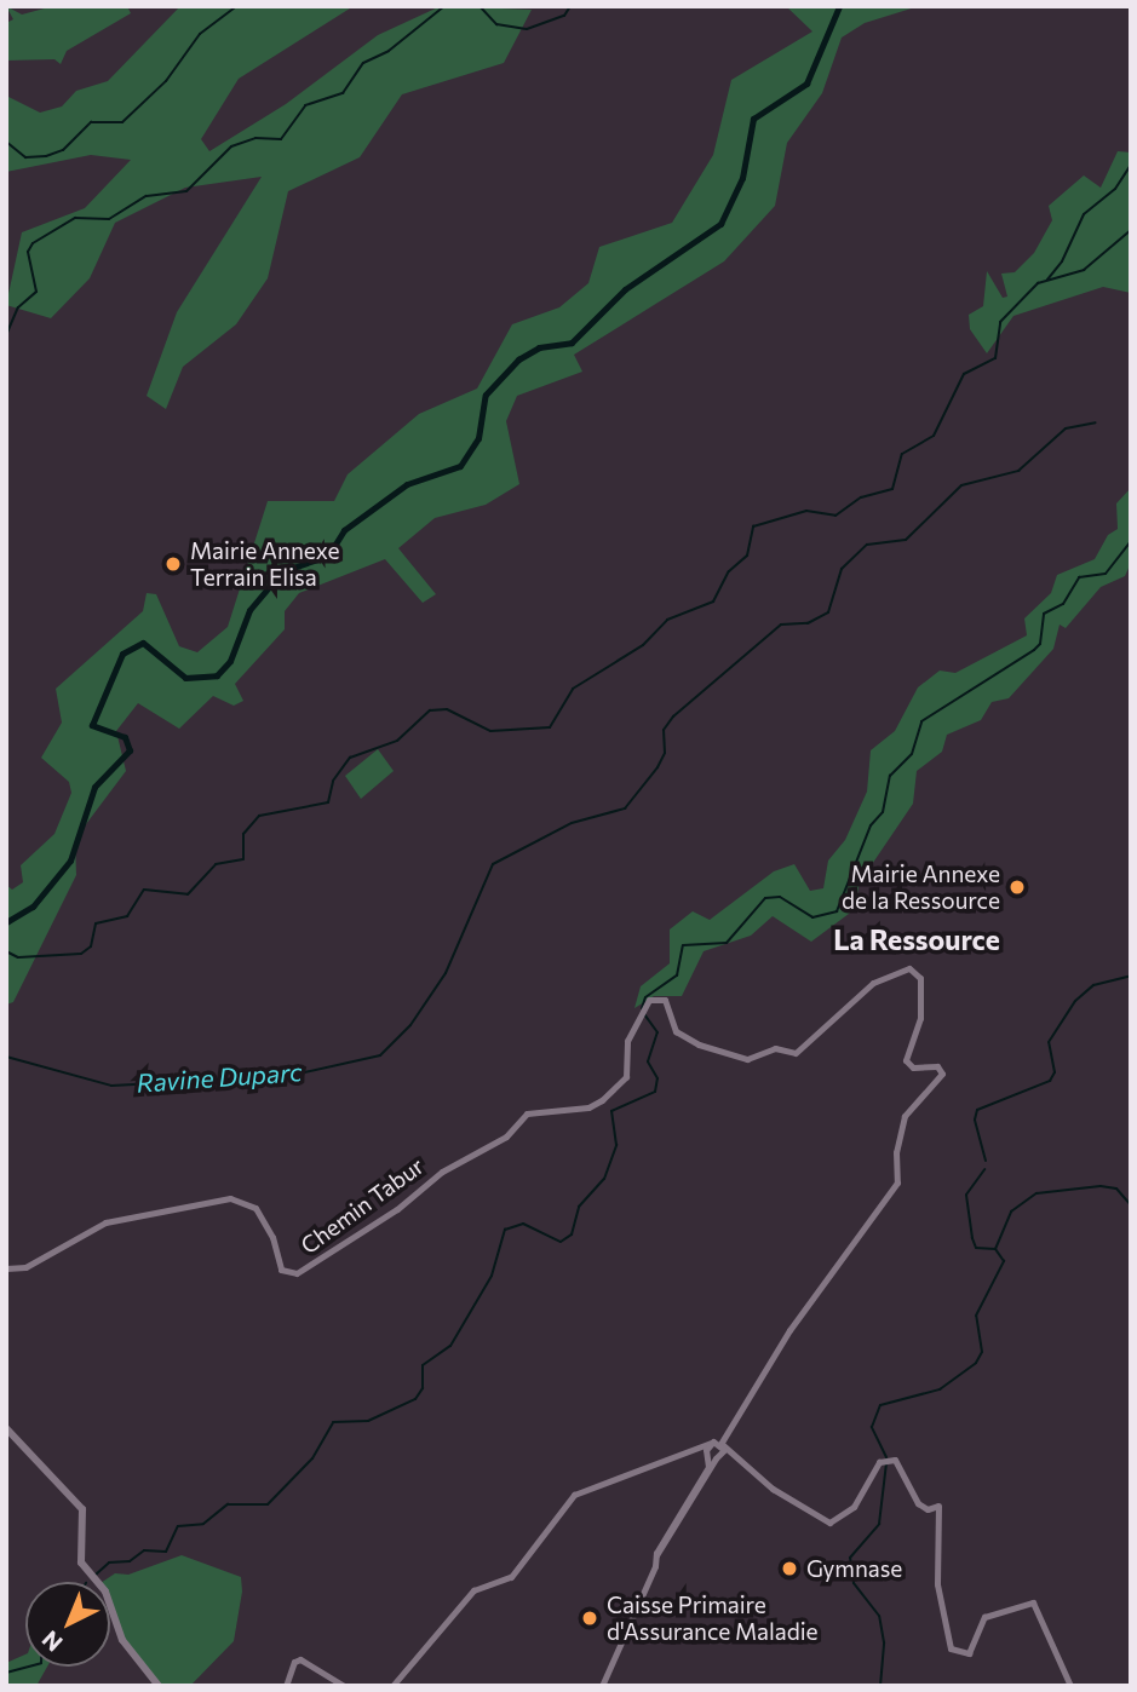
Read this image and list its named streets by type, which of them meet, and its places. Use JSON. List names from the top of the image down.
{
  "streets": {
    "street": ["Chemin Tabur"]
  },
  "districts": ["La Ressource"],
  "water": ["Ravine Duparc"],
  "places": [
    "Mairie Annexe Terrain Elisa",
    "Mairie Annexe de la Ressource",
    "Gymnase",
    "Caisse Primaire d'Assurance Maladie"
  ],
  "north": "bottom left"
}
